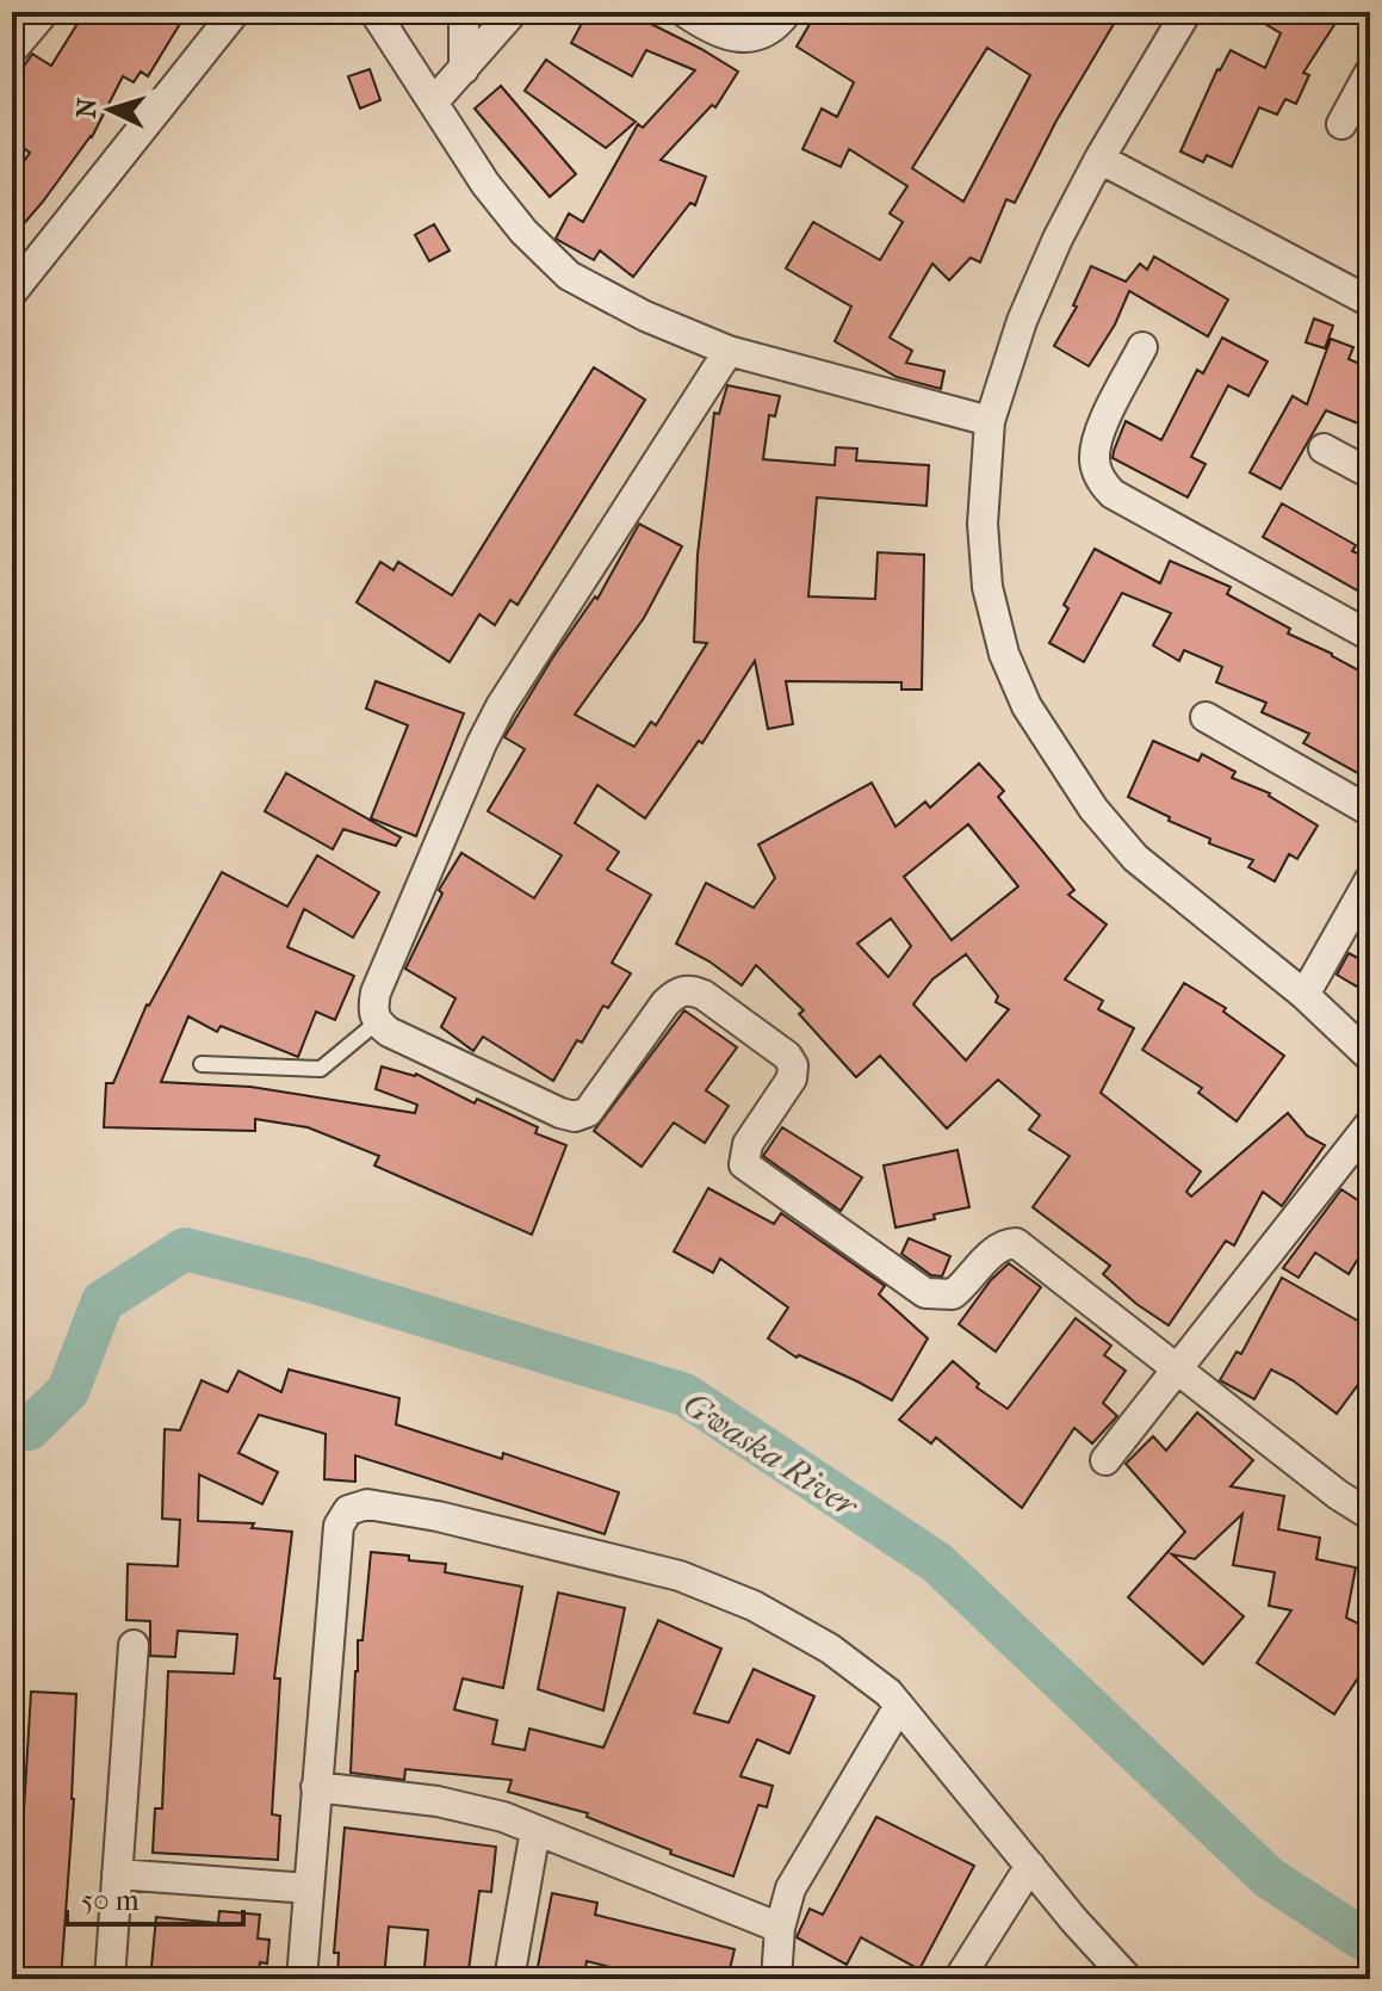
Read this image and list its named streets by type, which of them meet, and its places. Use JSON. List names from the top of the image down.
{
  "water": ["Gwaska River"],
  "scale_bar": "50 m",
  "north": "left"
}
